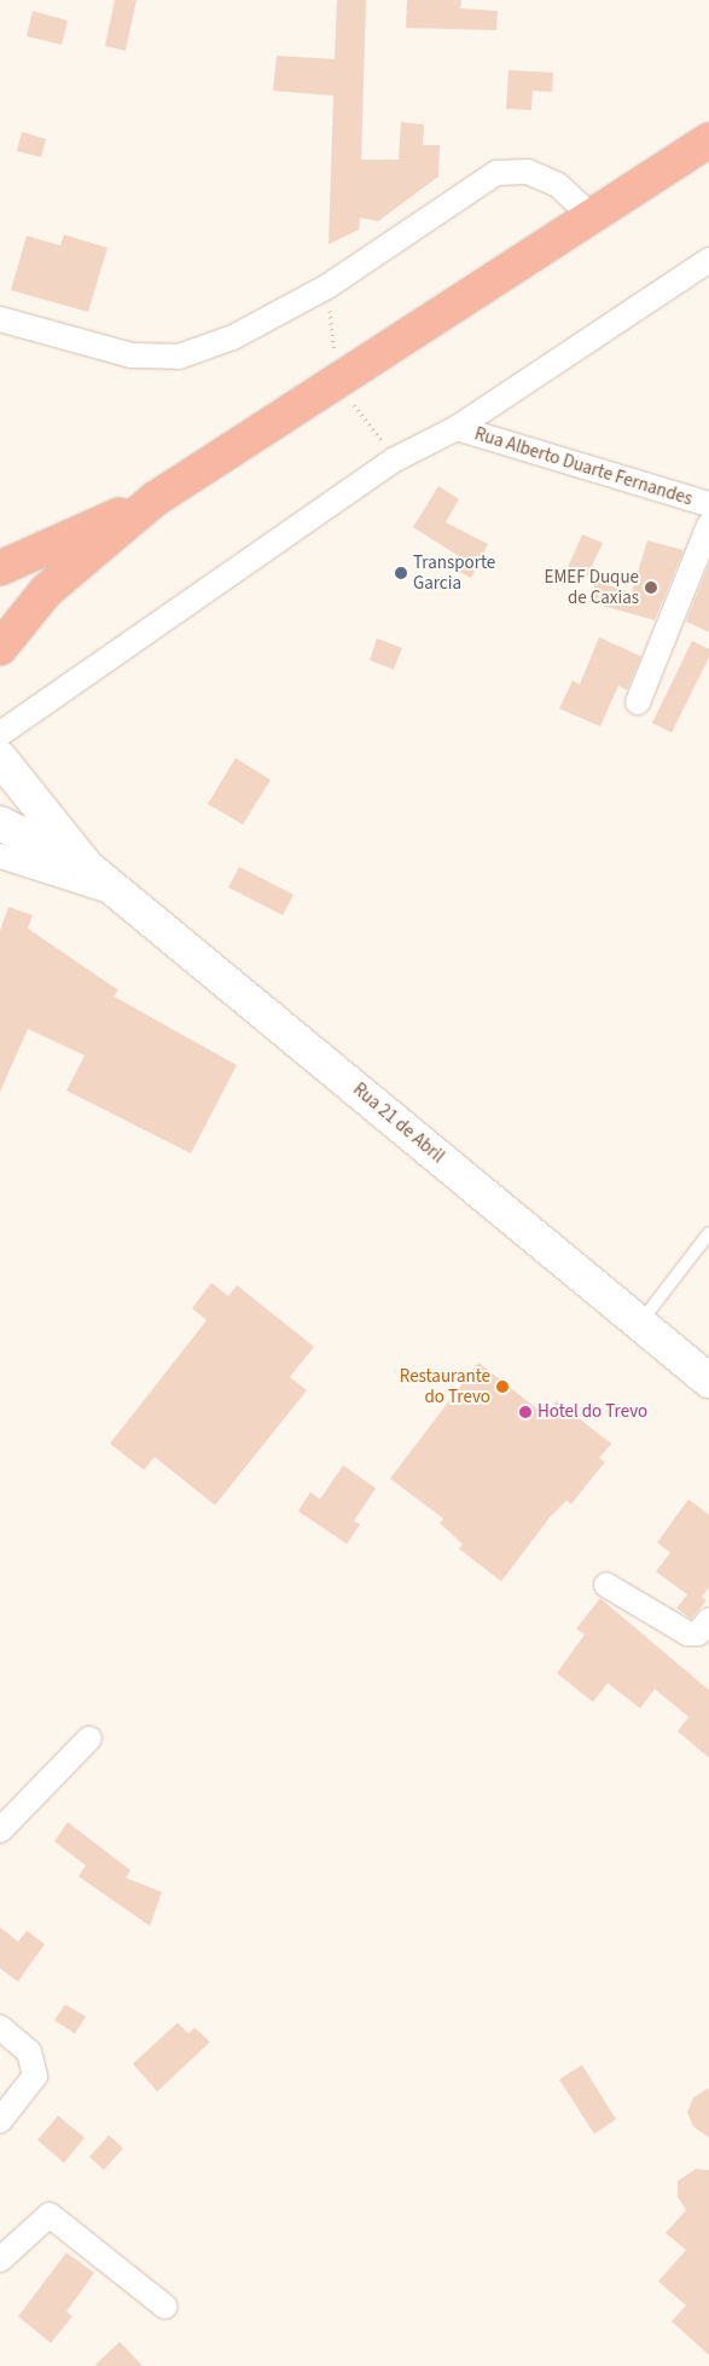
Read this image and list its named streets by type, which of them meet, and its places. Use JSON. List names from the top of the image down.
{
  "streets": {
    "street": ["Rua Alberto Duarte Fernandes", "Rua 21 de Abril"]
  },
  "places": [
    "Transporte Garcia",
    "EMEF Duque de Caxias",
    "Restaurante do Trevo",
    "Hotel do Trevo"
  ]
}
